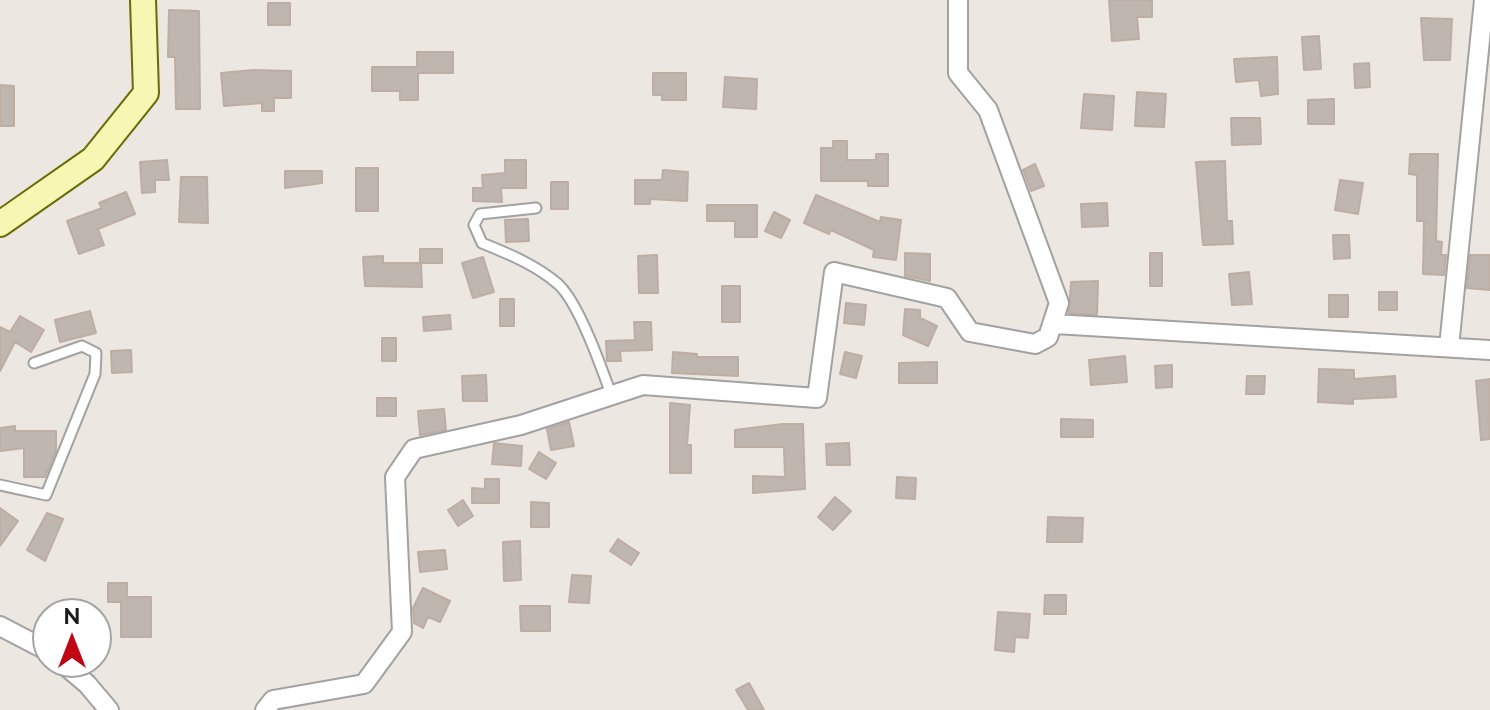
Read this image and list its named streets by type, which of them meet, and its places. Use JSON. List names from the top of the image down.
{
  "north": "top"
}
